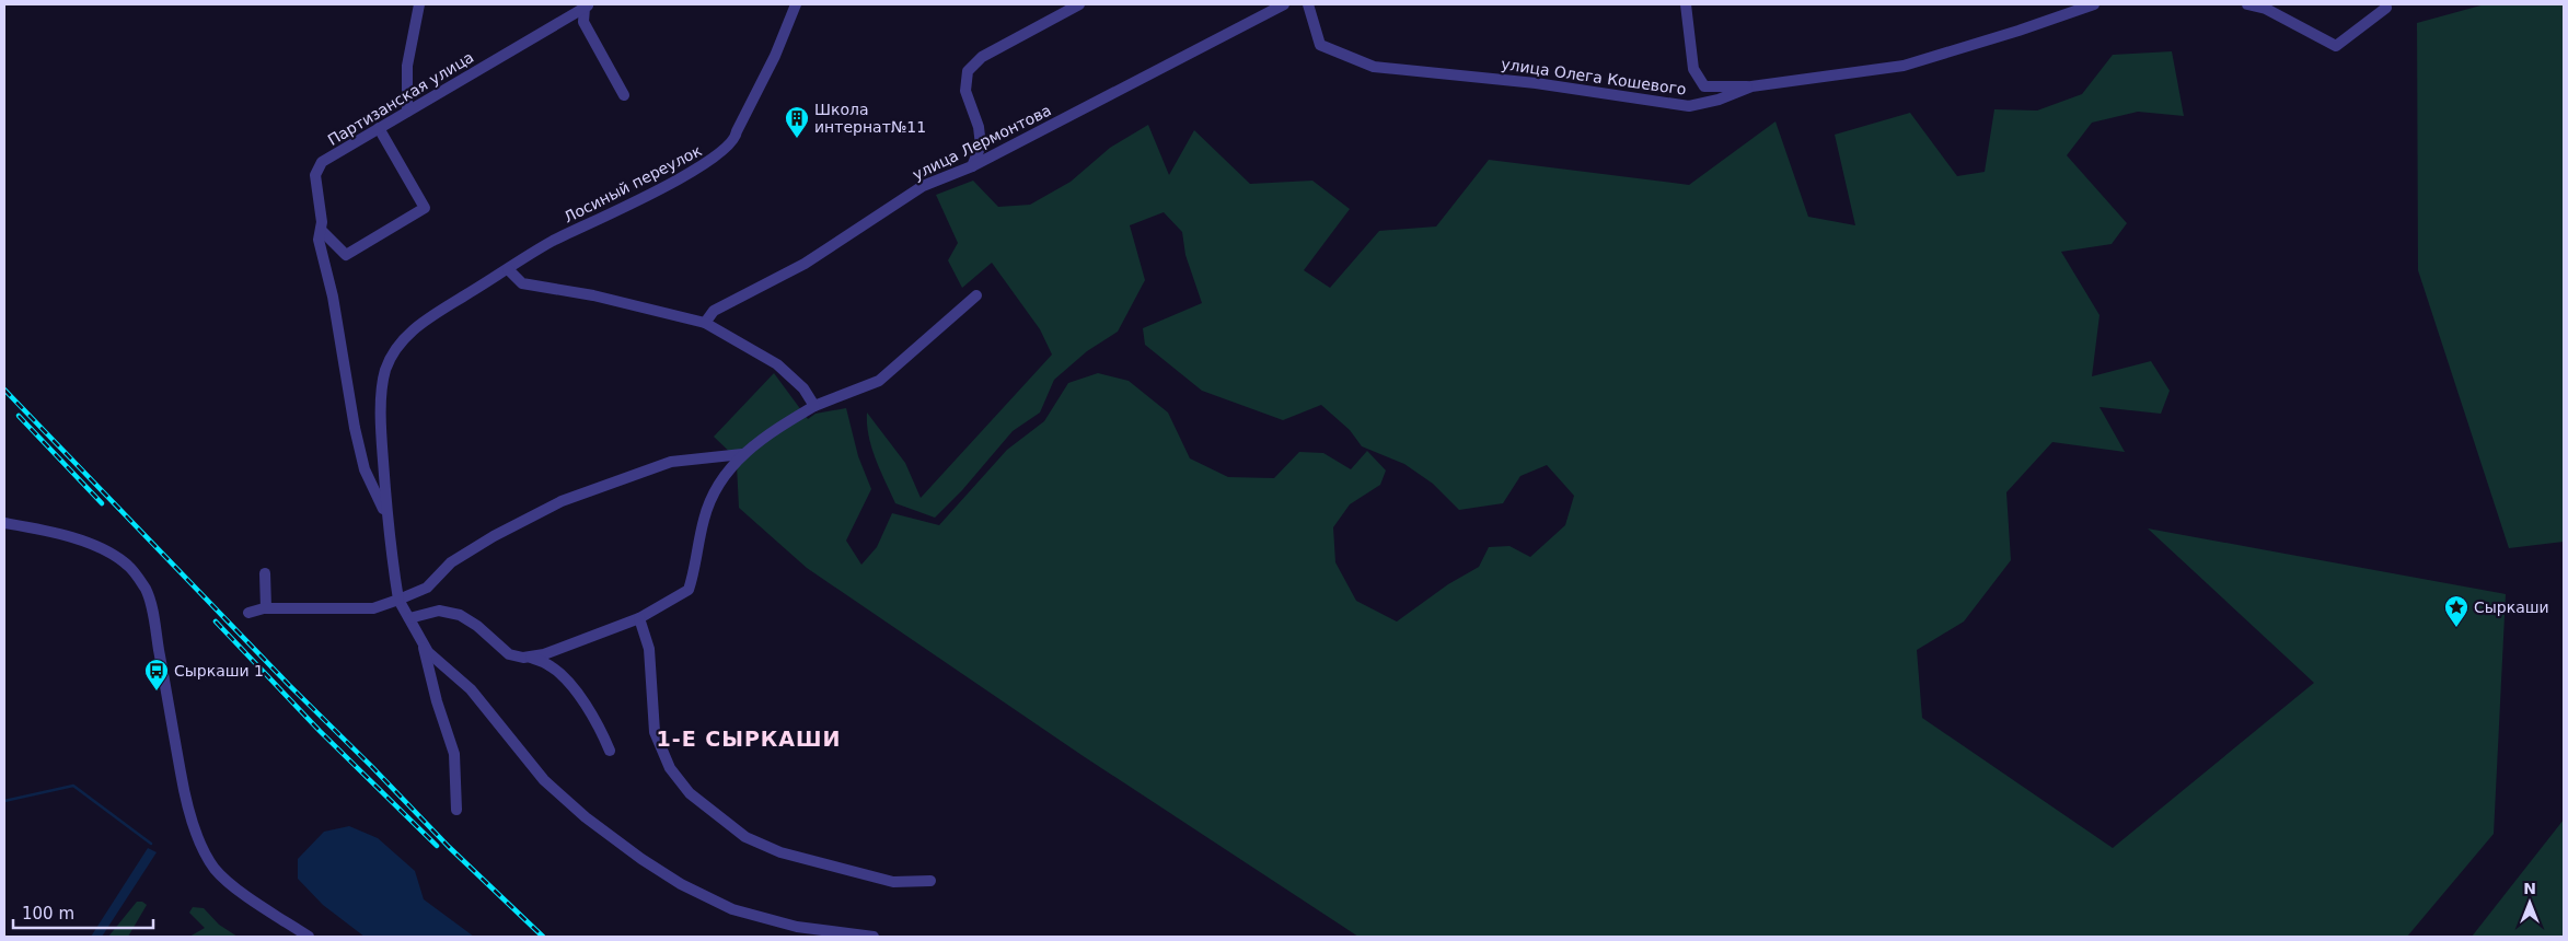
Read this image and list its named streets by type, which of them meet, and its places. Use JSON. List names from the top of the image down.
{
  "streets": {
    "street": [
      "улица Олега Кошевого",
      "Партизанская улица",
      "улица Лермонтова",
      "Лосиный переулок"
    ]
  },
  "crossings": [
    ["Партизанская улица", "Лосиный переулок"]
  ],
  "districts": ["1-Е СЫРКАШИ"],
  "places": {
    "building": ["Школа интернат№11"],
    "place": ["Сыркаши"],
    "bus stop": ["Сыркаши 1"]
  },
  "scale_bar": "100 m",
  "north": "top"
}
